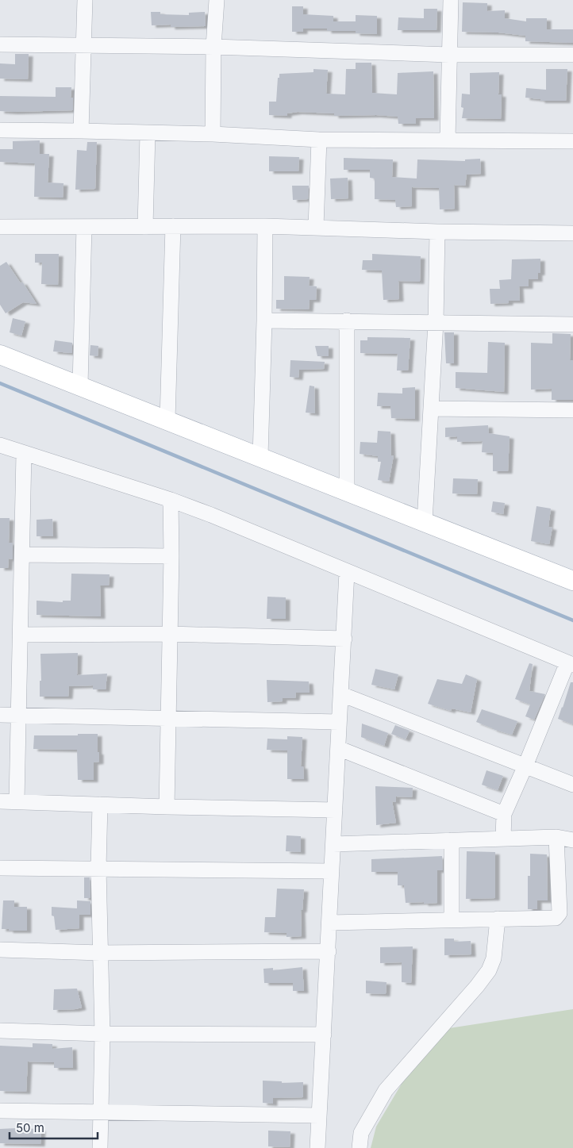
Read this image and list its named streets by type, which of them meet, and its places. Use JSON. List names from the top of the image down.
{
  "scale_bar": "50 m"
}
